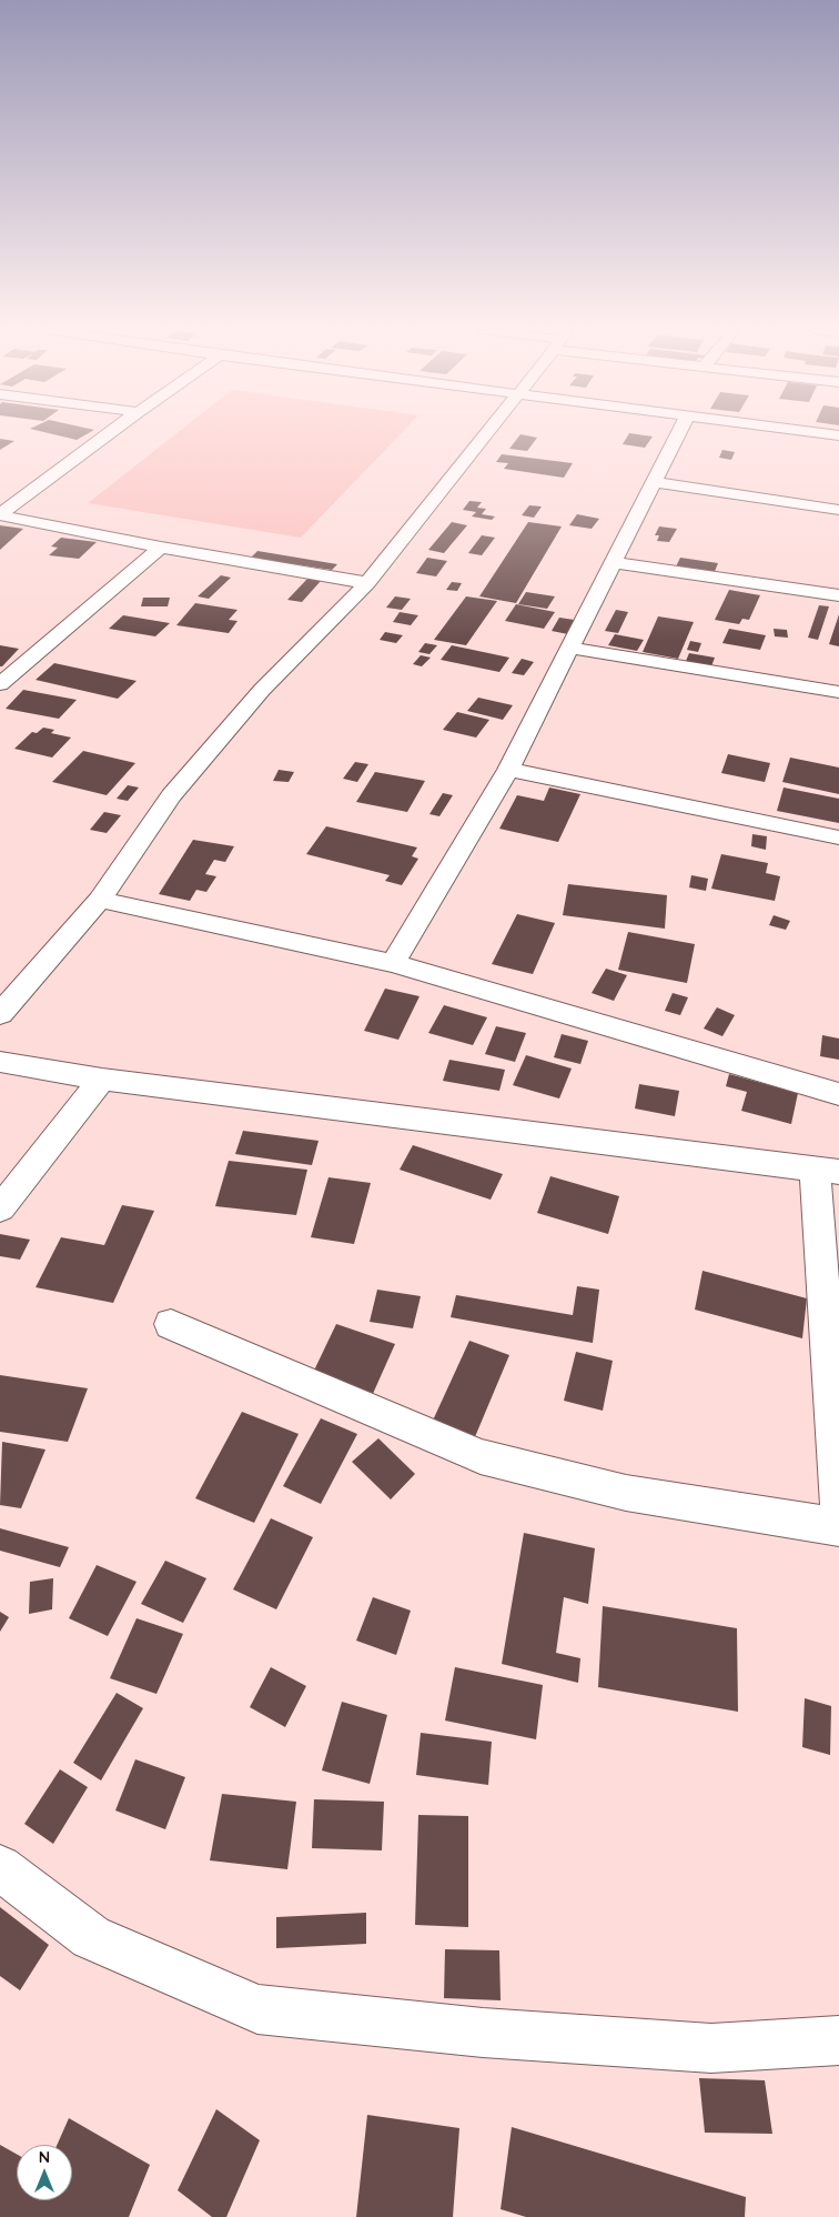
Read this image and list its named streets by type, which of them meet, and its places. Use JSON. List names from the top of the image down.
{
  "north": "top"
}
